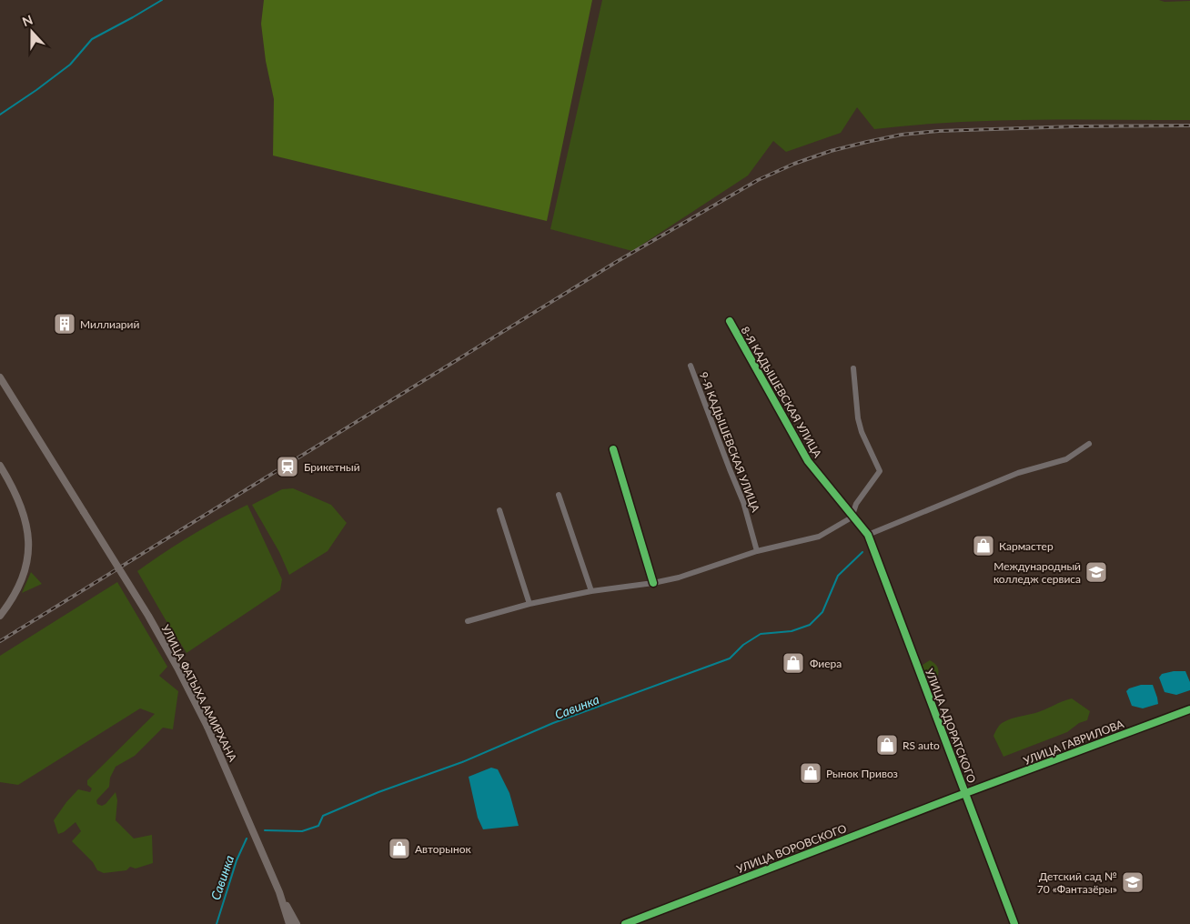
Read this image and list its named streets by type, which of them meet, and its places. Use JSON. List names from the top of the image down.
{
  "streets": {
    "main road": ["УЛИЦА ФАТЫХА АМИРХАНА"],
    "street": [
      "8-Я КАДЫШЕВСКАЯ УЛИЦА",
      "9-Я КАДЫШЕВСКАЯ УЛИЦА",
      "УЛИЦА АДОРАТСКОГО",
      "УЛИЦА ГАВРИЛОВА",
      "УЛИЦА ВОРОВСКОГО"
    ]
  },
  "crossings": [
    ["8-Я КАДЫШЕВСКАЯ УЛИЦА", "УЛИЦА АДОРАТСКОГО"],
    ["УЛИЦА АДОРАТСКОГО", "УЛИЦА ГАВРИЛОВА"],
    ["УЛИЦА АДОРАТСКОГО", "УЛИЦА ВОРОВСКОГО"],
    ["УЛИЦА ГАВРИЛОВА", "УЛИЦА ВОРОВСКОГО"]
  ],
  "water": ["Савинка"],
  "places": {
    "building": ["Миллиарий"],
    "station": ["Брикетный"],
    "shop": [
      "Кармастер",
      "Фиера",
      "RS auto",
      "Рынок Привоз",
      "Авторынок"
    ],
    "school or university": ["Международный колледж сервиса", "Детский сад № 70 «Фантазёры»"]
  },
  "north": "top"
}
